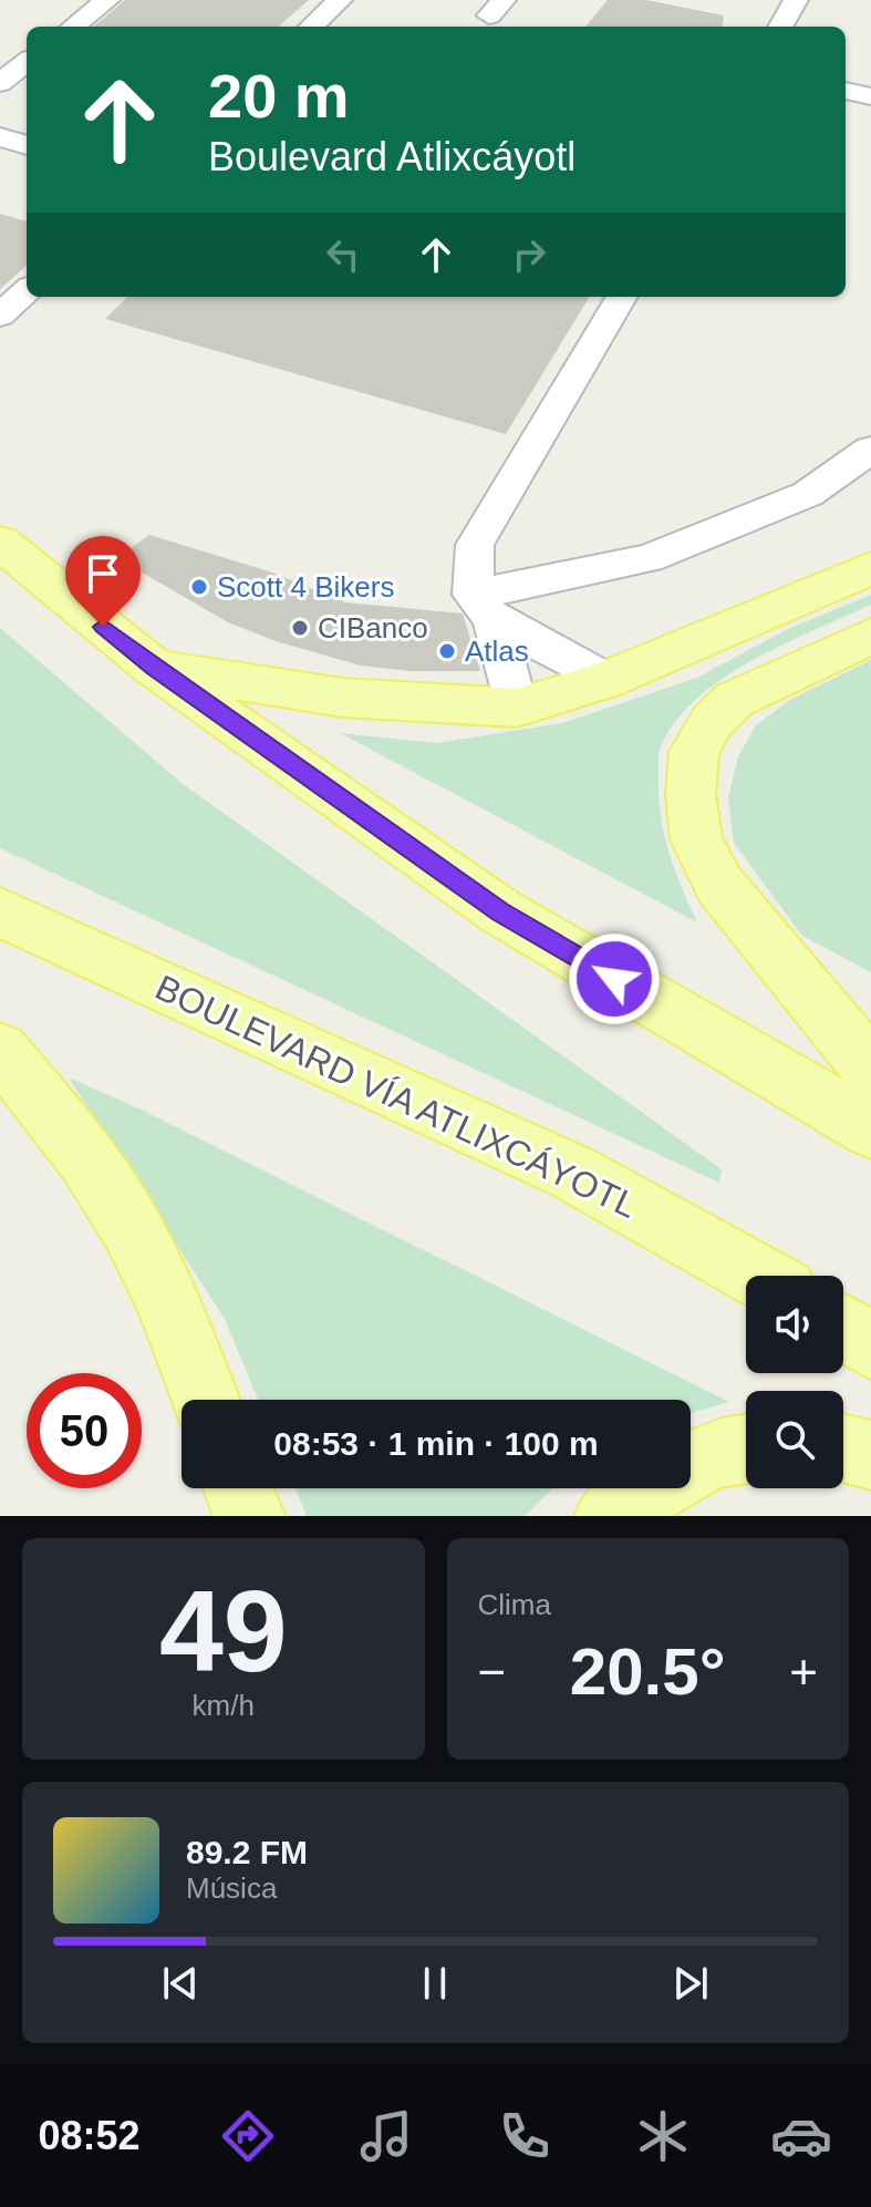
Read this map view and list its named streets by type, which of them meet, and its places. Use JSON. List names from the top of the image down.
{
  "streets": {
    "main road": ["BOULEVARD VÍA ATLIXCÁYOTL"]
  },
  "places": ["Scott 4 Bikers", "CIBanco", "Atlas"],
  "page": {
    "turn": ["20 m", "Boulevard Atlixcáyotl"],
    "limit": "50",
    "trip": "08:53 · 1 min · 100 m",
    "tile": [
      ["49", "km/h"],
      "Clima"
    ],
    "heat": ["−", "20.5°", "+"],
    "song": ["89.2 FM", "Música"],
    "tabs": "08:52"
  }
}
